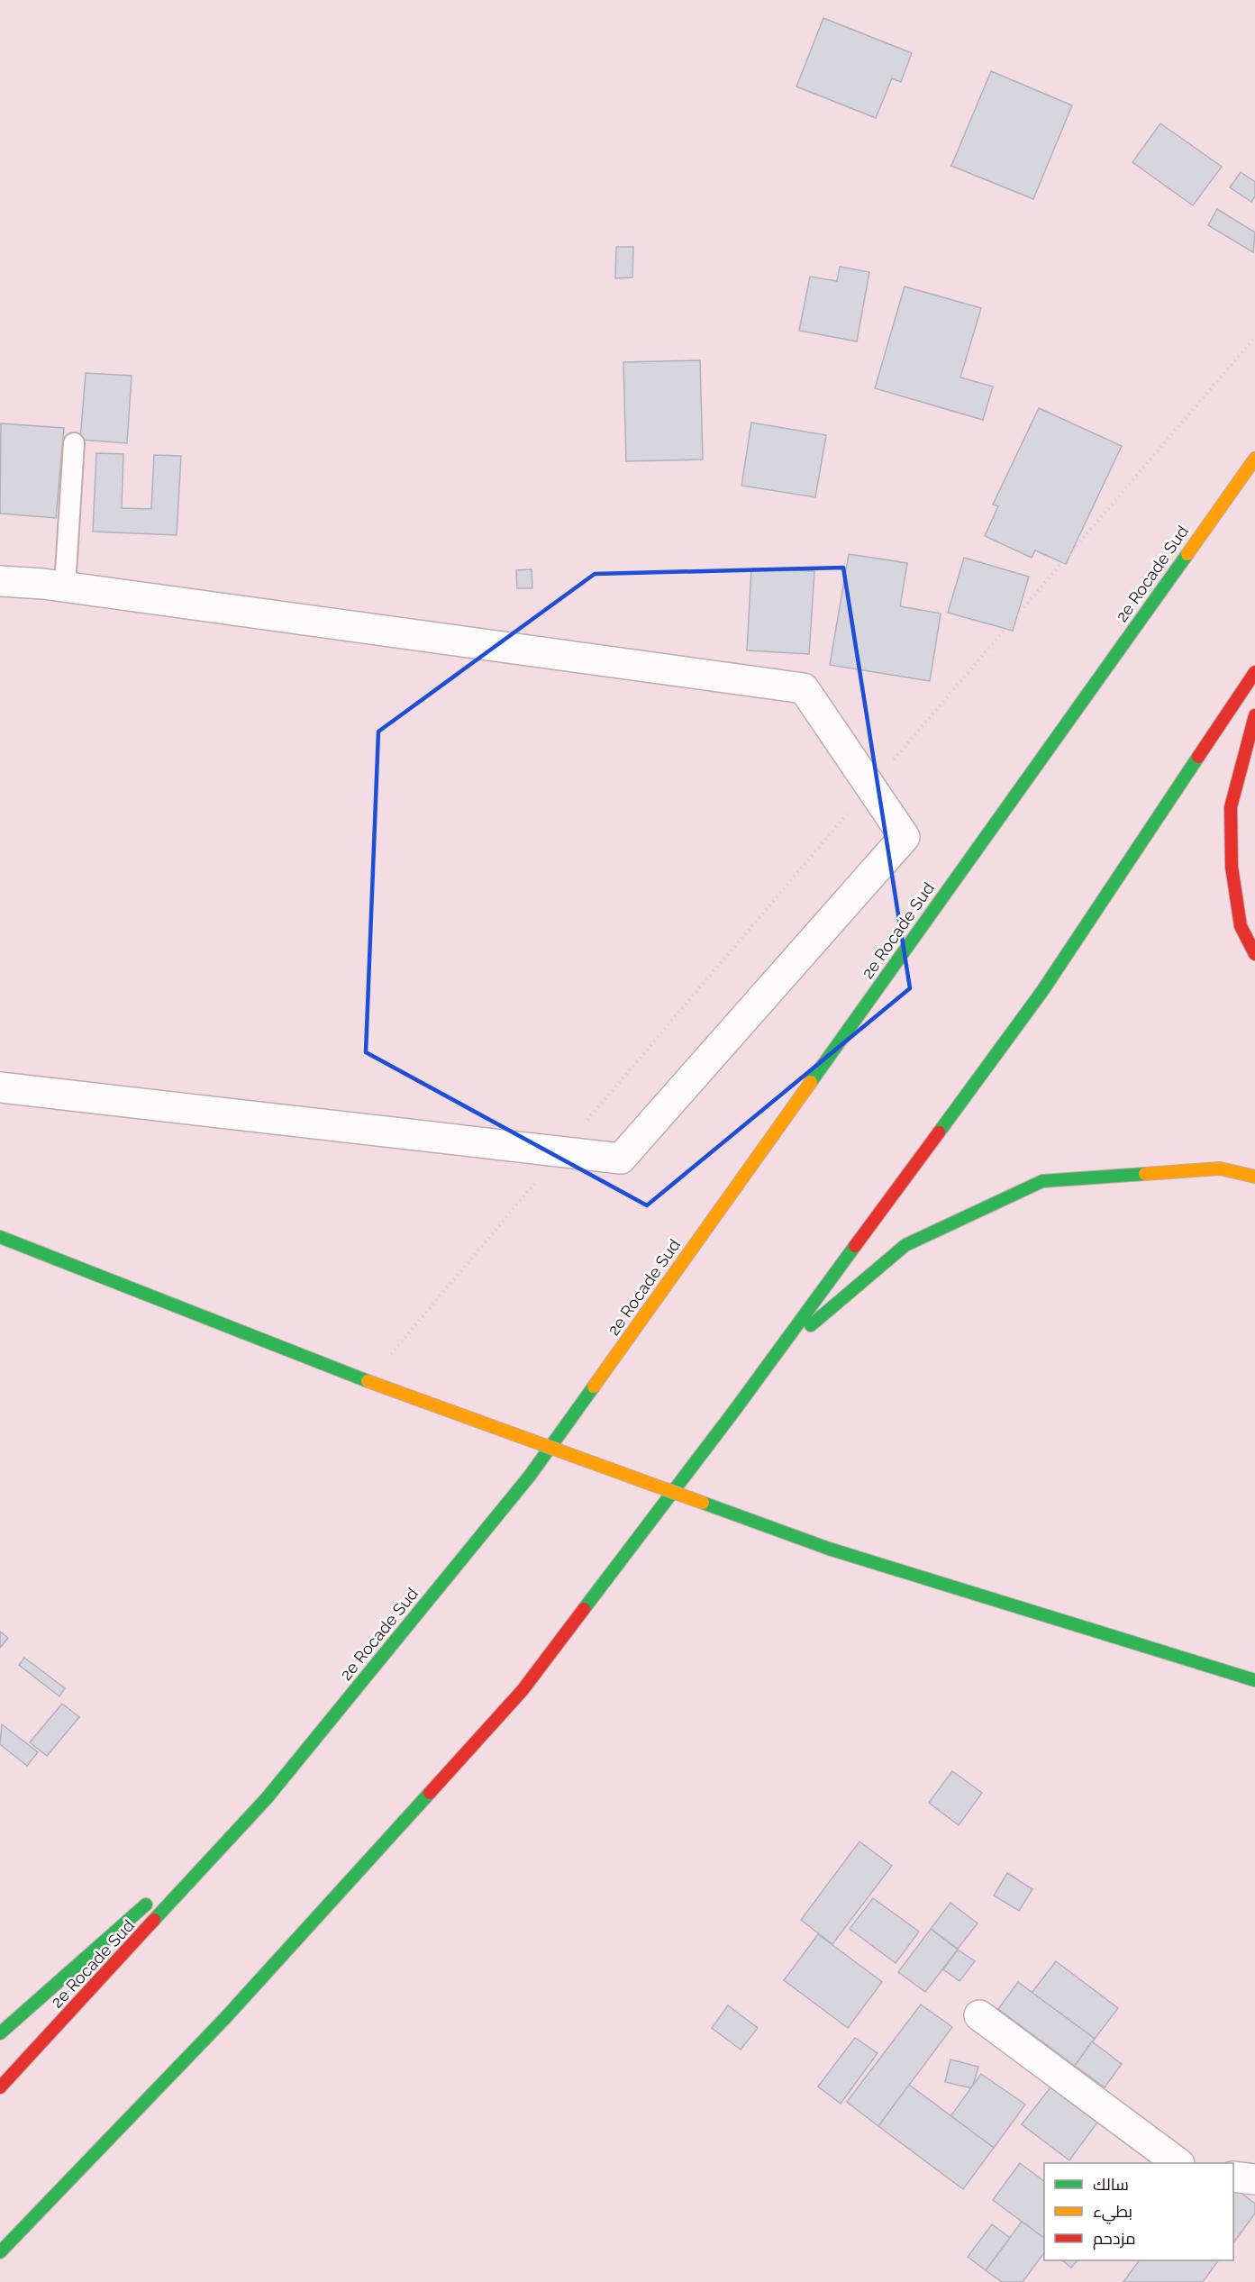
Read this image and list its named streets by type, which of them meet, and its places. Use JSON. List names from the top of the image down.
{
  "streets": {
    "main road": ["2e Rocade Sud"]
  },
  "legend": ["سالك", "بطيء", "مزدحم"]
}
